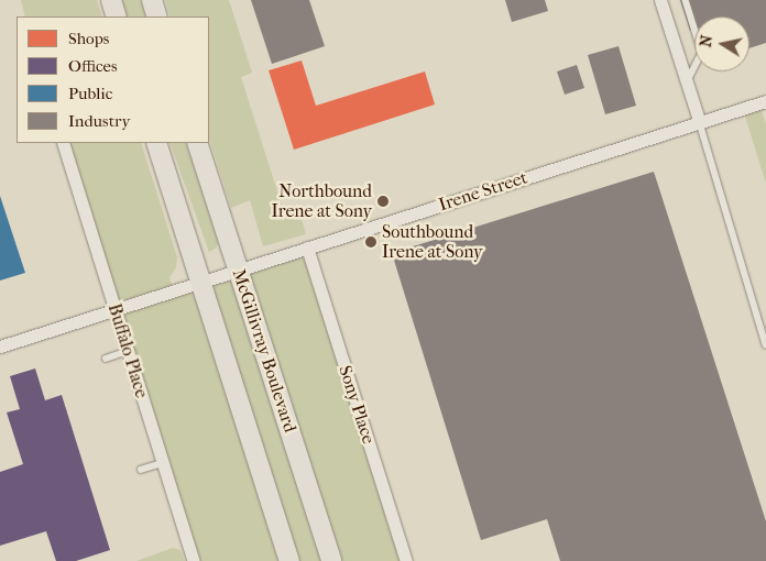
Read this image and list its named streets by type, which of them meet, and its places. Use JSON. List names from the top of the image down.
{
  "streets": {
    "main road": ["McGillivray Boulevard"],
    "street": ["Irene Street", "Buffalo Place", "Sony Place"]
  },
  "crossings": [
    ["Irene Street", "Buffalo Place"],
    ["Irene Street", "McGillivray Boulevard"],
    ["Irene Street", "Sony Place"]
  ],
  "places": ["Northbound Irene at Sony", "Southbound Irene at Sony"],
  "legend": [
    "Shops",
    "Offices",
    "Public",
    "Industry"
  ],
  "north": "left"
}
